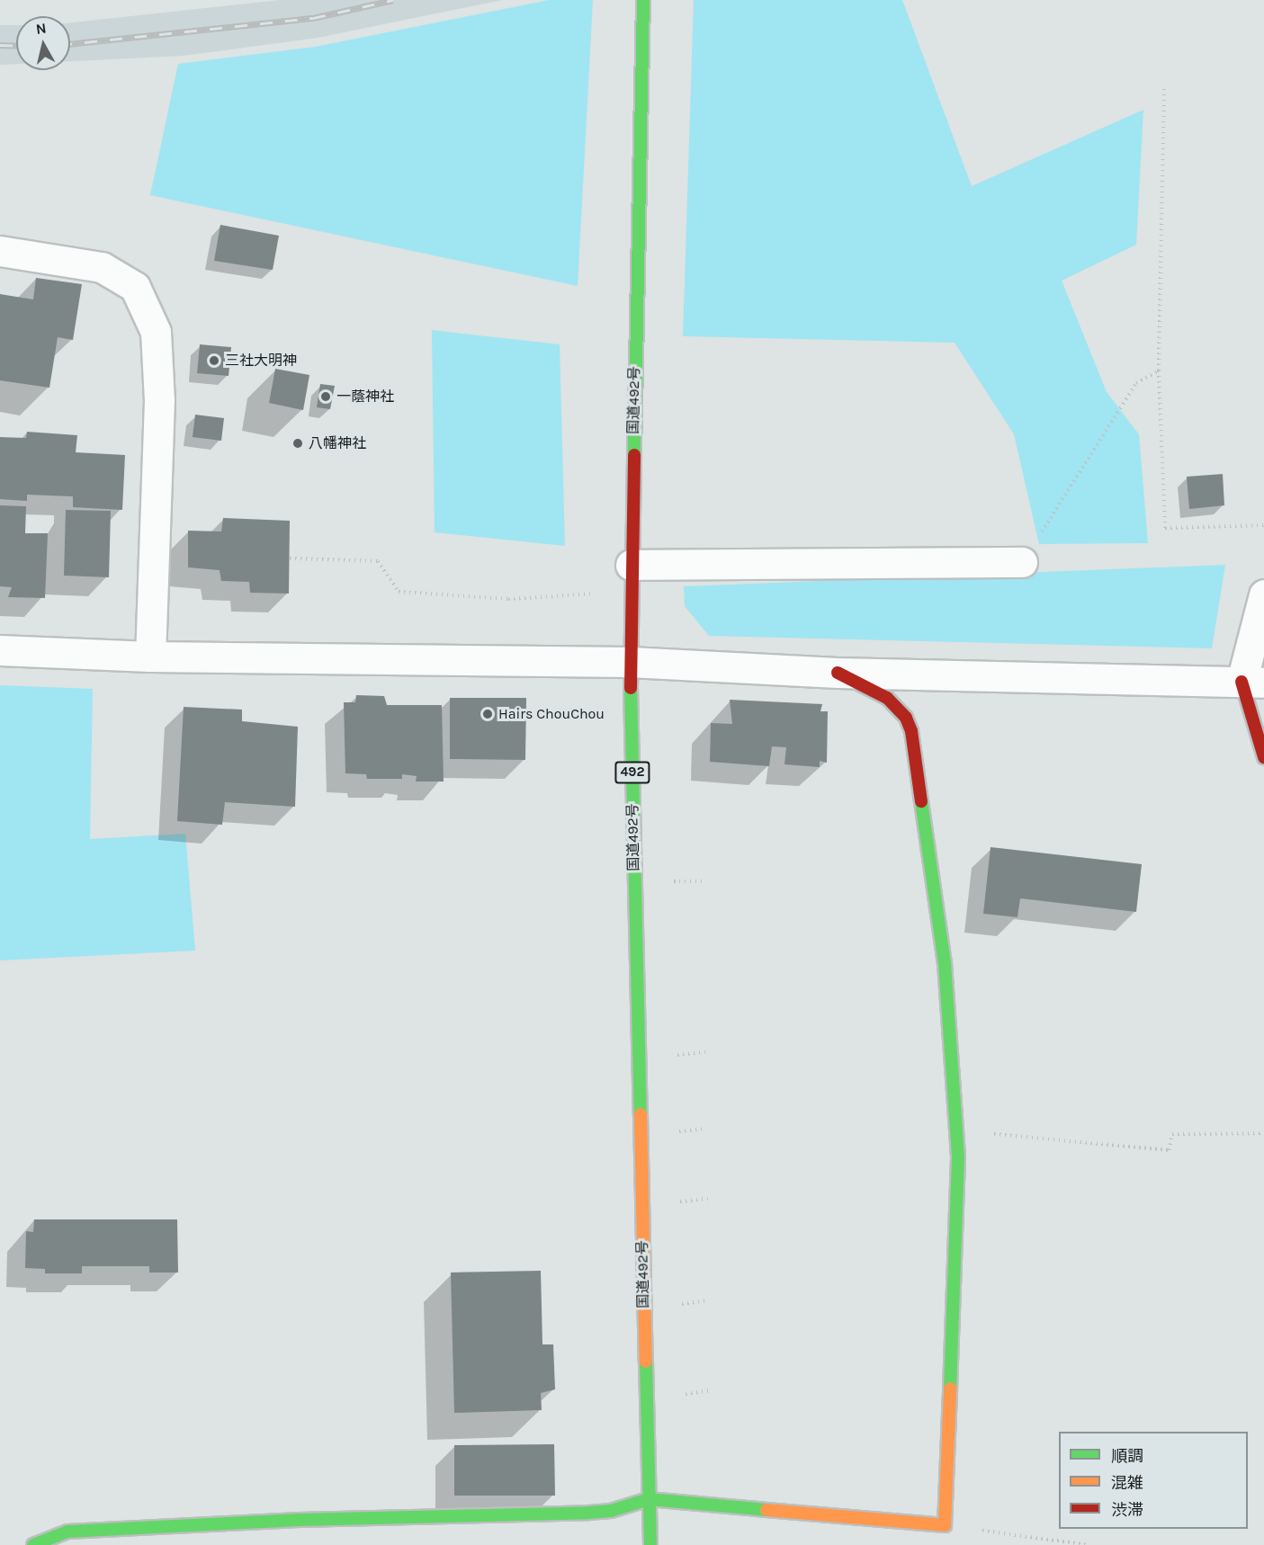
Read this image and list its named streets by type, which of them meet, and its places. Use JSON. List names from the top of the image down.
{
  "streets": {
    "main road": ["国道492号", "492"]
  },
  "places": [
    "三社大明神",
    "一蔭神社",
    "八幡神社",
    "Hairs ChouChou"
  ],
  "legend": ["順調", "混雑", "渋滞"],
  "north": "top"
}
